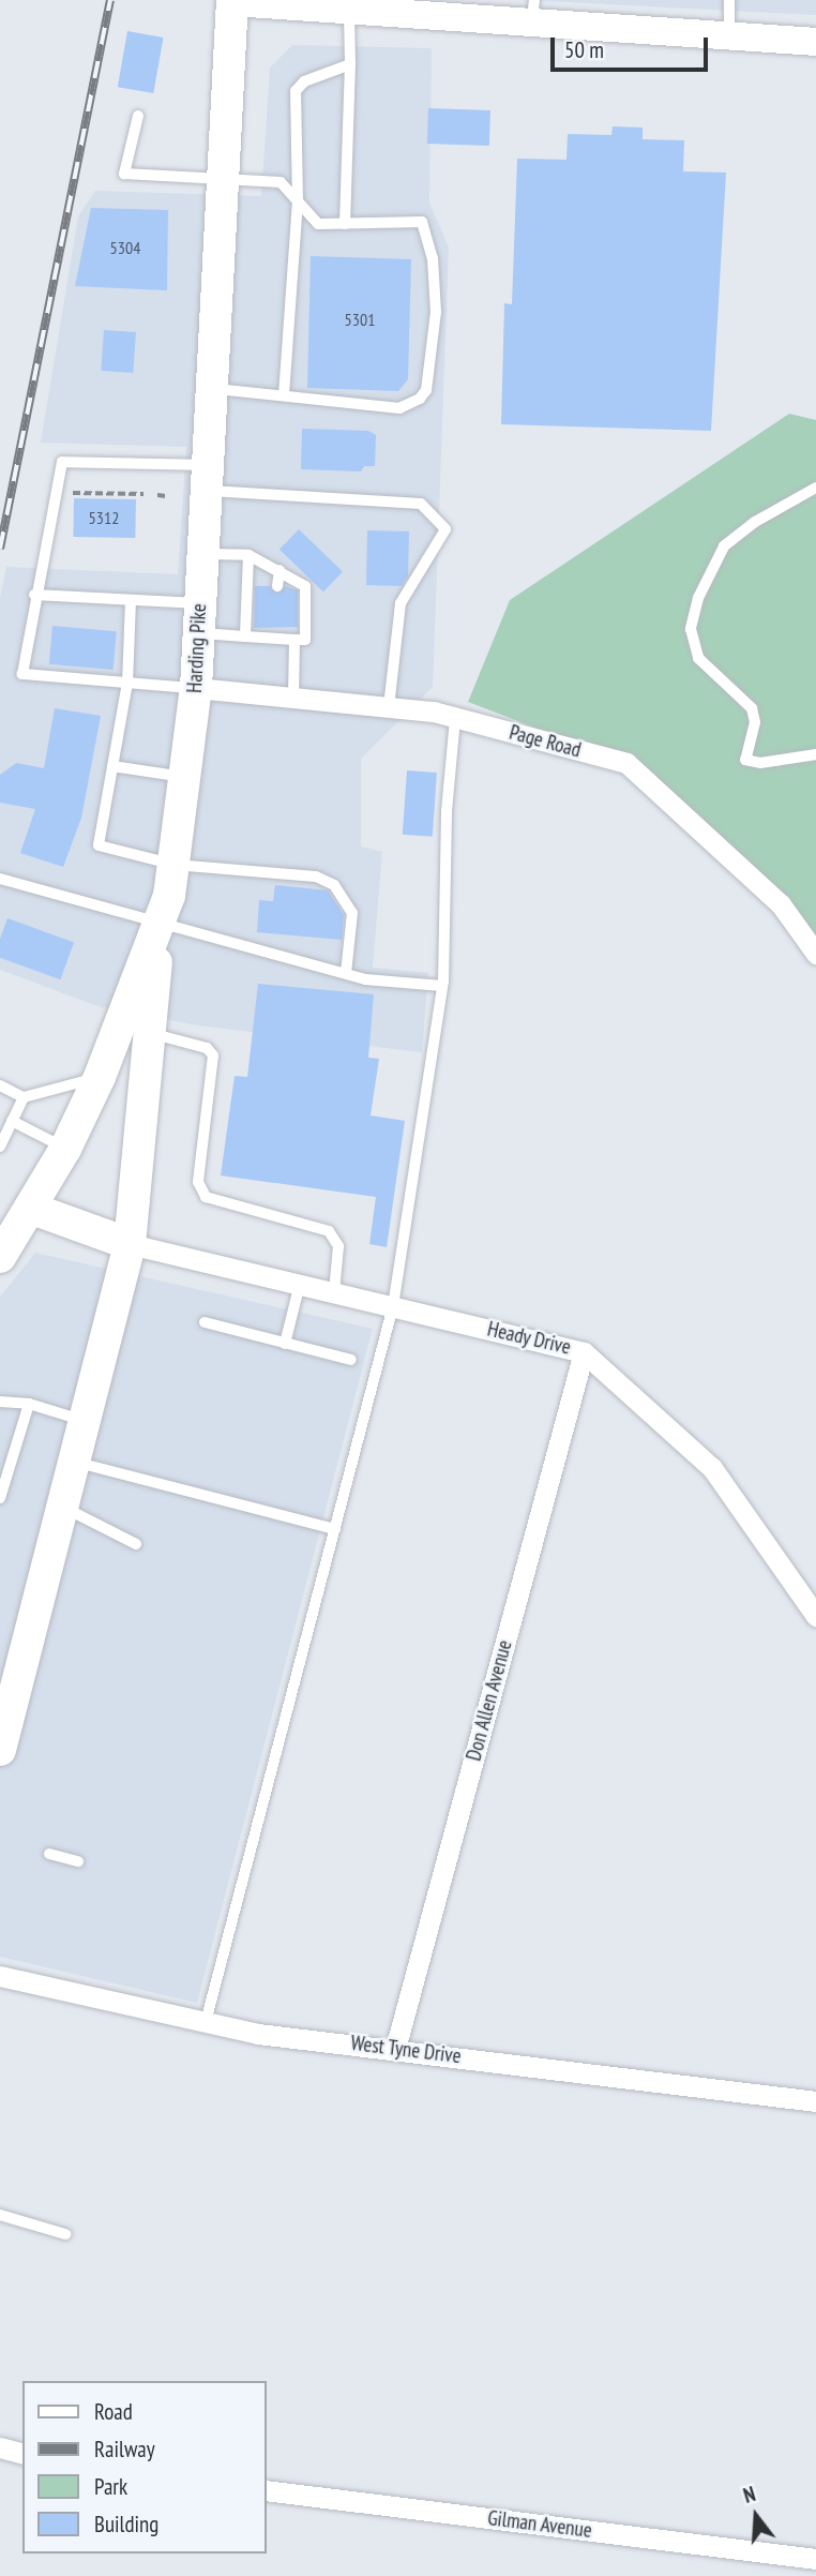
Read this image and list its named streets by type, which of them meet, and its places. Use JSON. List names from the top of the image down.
{
  "streets": {
    "main road": ["Harding Pike"],
    "street": [
      "Page Road",
      "Heady Drive",
      "Don Allen Avenue",
      "West Tyne Drive",
      "Gilman Avenue"
    ]
  },
  "crossings": [
    ["Harding Pike", "Page Road"],
    ["Heady Drive", "Don Allen Avenue"],
    ["Don Allen Avenue", "West Tyne Drive"]
  ],
  "house_numbers": ["5304", "5301", "5312"],
  "legend": [
    "Road",
    "Railway",
    "Park",
    "Building"
  ],
  "scale_bar": "50 m",
  "north": "top"
}
